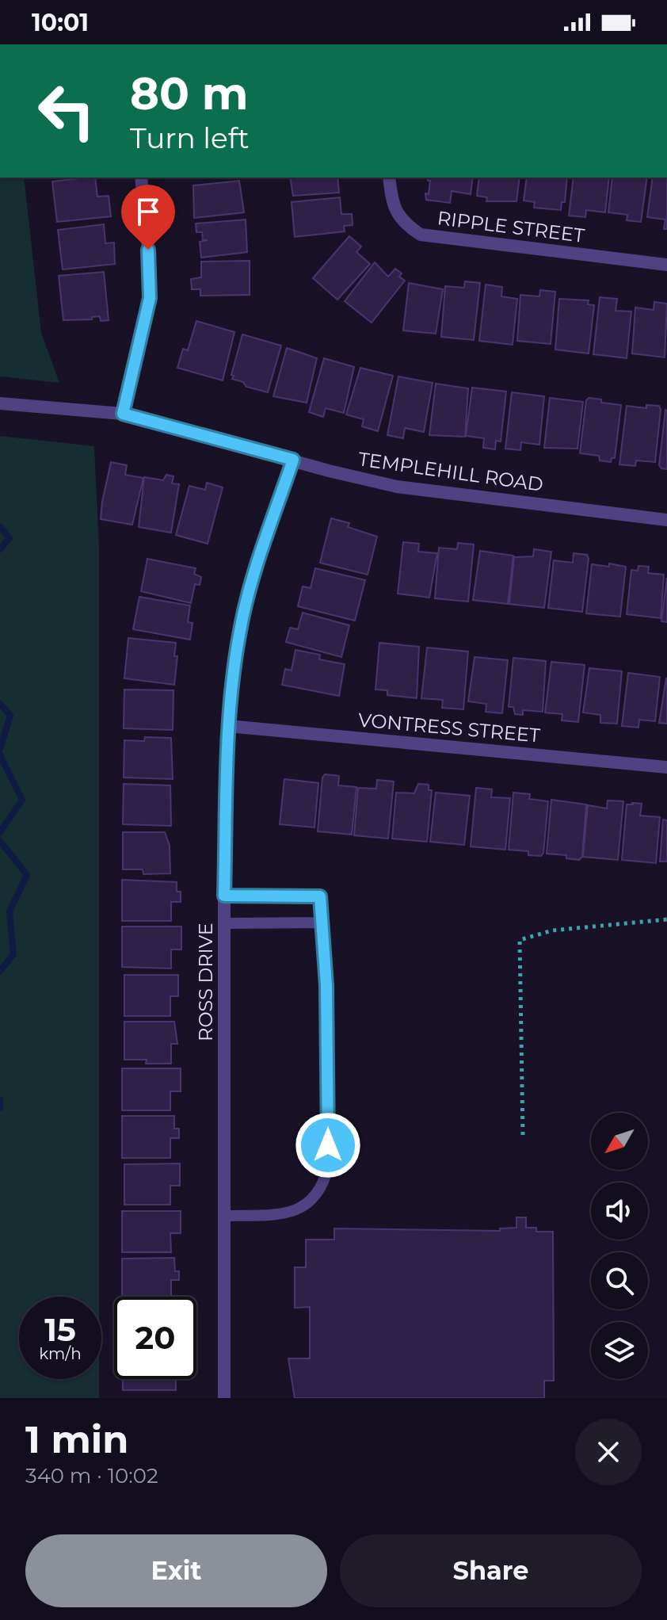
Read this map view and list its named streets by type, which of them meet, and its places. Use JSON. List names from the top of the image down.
{
  "streets": {
    "street": [
      "RIPPLE STREET",
      "TEMPLEHILL ROAD",
      "VONTRESS STREET",
      "ROSS DRIVE"
    ]
  },
  "crossings": [
    ["TEMPLEHILL ROAD", "ROSS DRIVE"],
    ["VONTRESS STREET", "ROSS DRIVE"]
  ],
  "north": "bottom left",
  "page": {
    "status": "10:01",
    "turn": ["80 m", "Turn left"],
    "speed": "15 km/h",
    "limit": "20",
    "heading": ["1 min", "340 m · 10:02"],
    "buttons": ["Exit", "Share"]
  }
}
